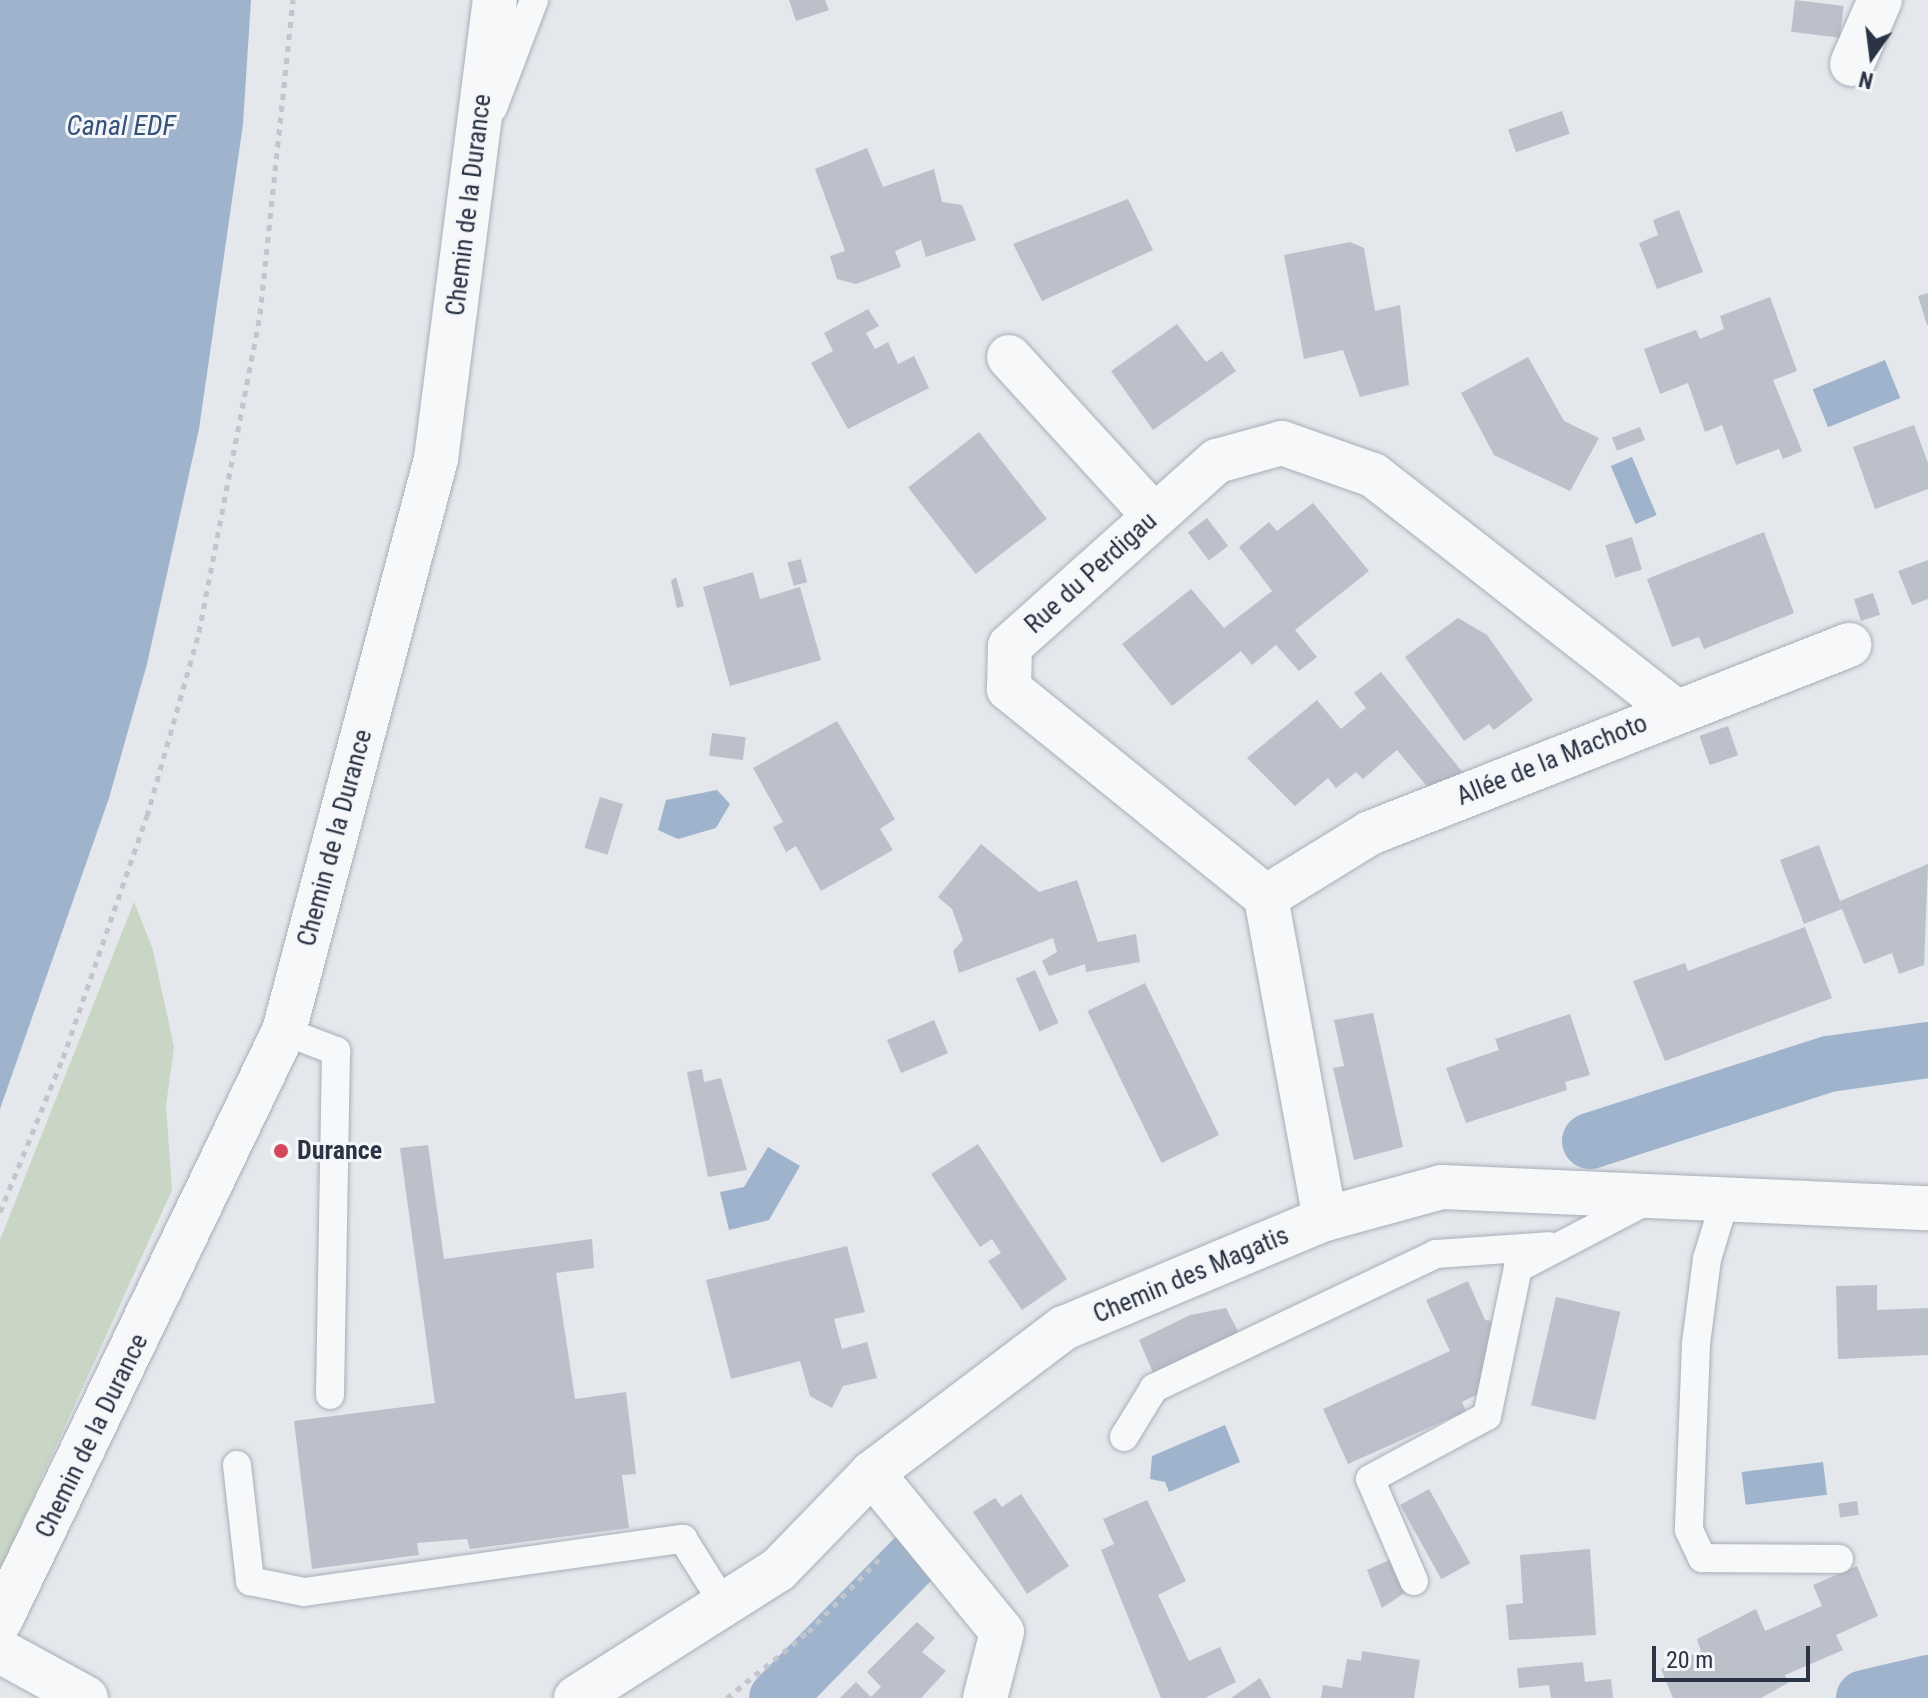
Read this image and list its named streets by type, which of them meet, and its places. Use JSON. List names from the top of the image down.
{
  "streets": {
    "street": [
      "Chemin de la Durance",
      "Rue du Perdigau",
      "Allée de la Machoto",
      "Chemin des Magatis"
    ]
  },
  "crossings": [
    ["Rue du Perdigau", "Allée de la Machoto"]
  ],
  "water": ["Canal EDF"],
  "places": ["Durance"],
  "scale_bar": "20 m",
  "north": "bottom"
}
